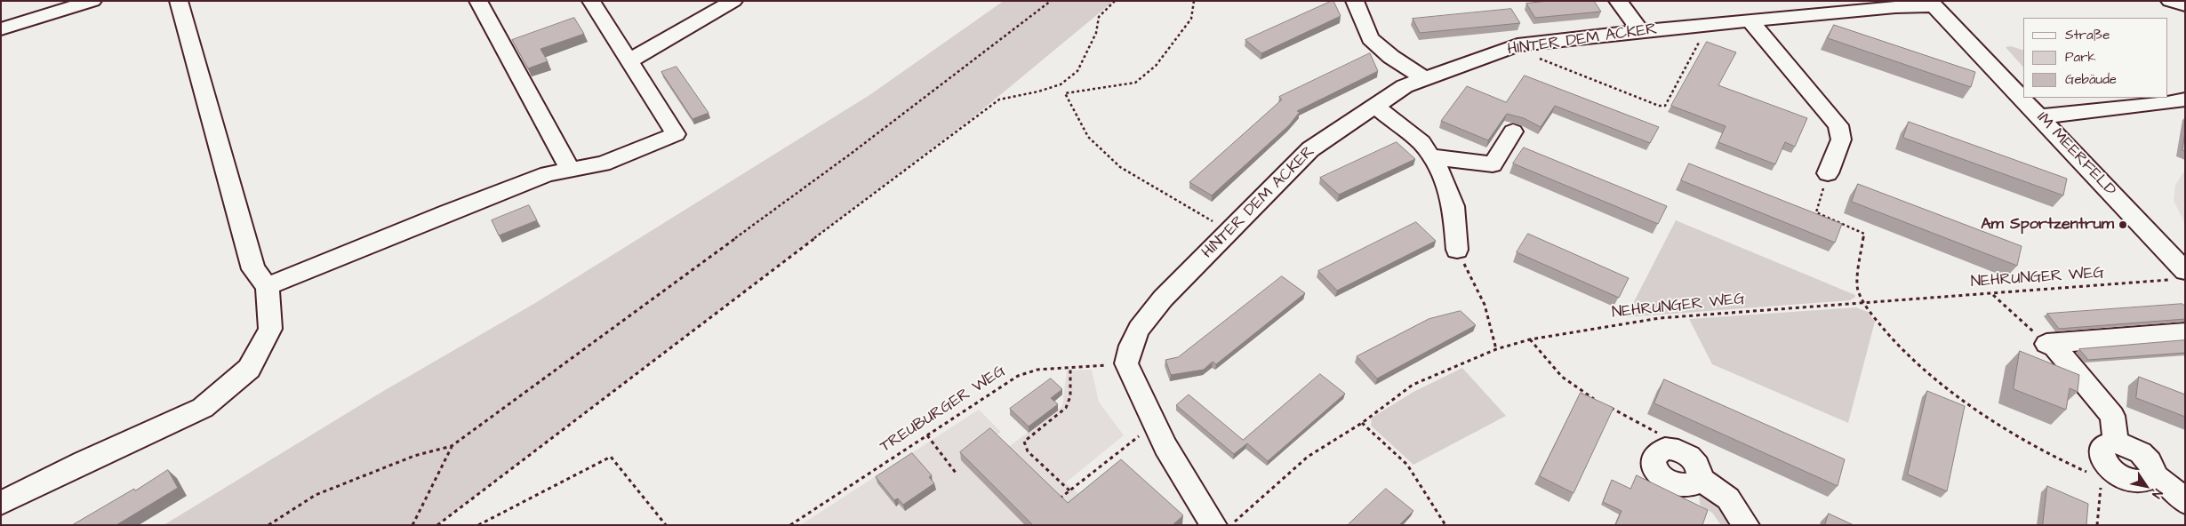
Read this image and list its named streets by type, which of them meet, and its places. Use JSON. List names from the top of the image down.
{
  "streets": {
    "street": ["HINTER DEM ACKER", "IM MEERFELD"],
    "path": ["NEHRUNGER WEG", "TREUBURGER WEG"]
  },
  "crossings": [
    ["HINTER DEM ACKER", "IM MEERFELD"],
    ["HINTER DEM ACKER", "TREUBURGER WEG"],
    ["IM MEERFELD", "NEHRUNGER WEG"]
  ],
  "places": ["Am Sportzentrum"],
  "legend": ["Straße", "Park", "Gebäude"],
  "north": "bottom right"
}
